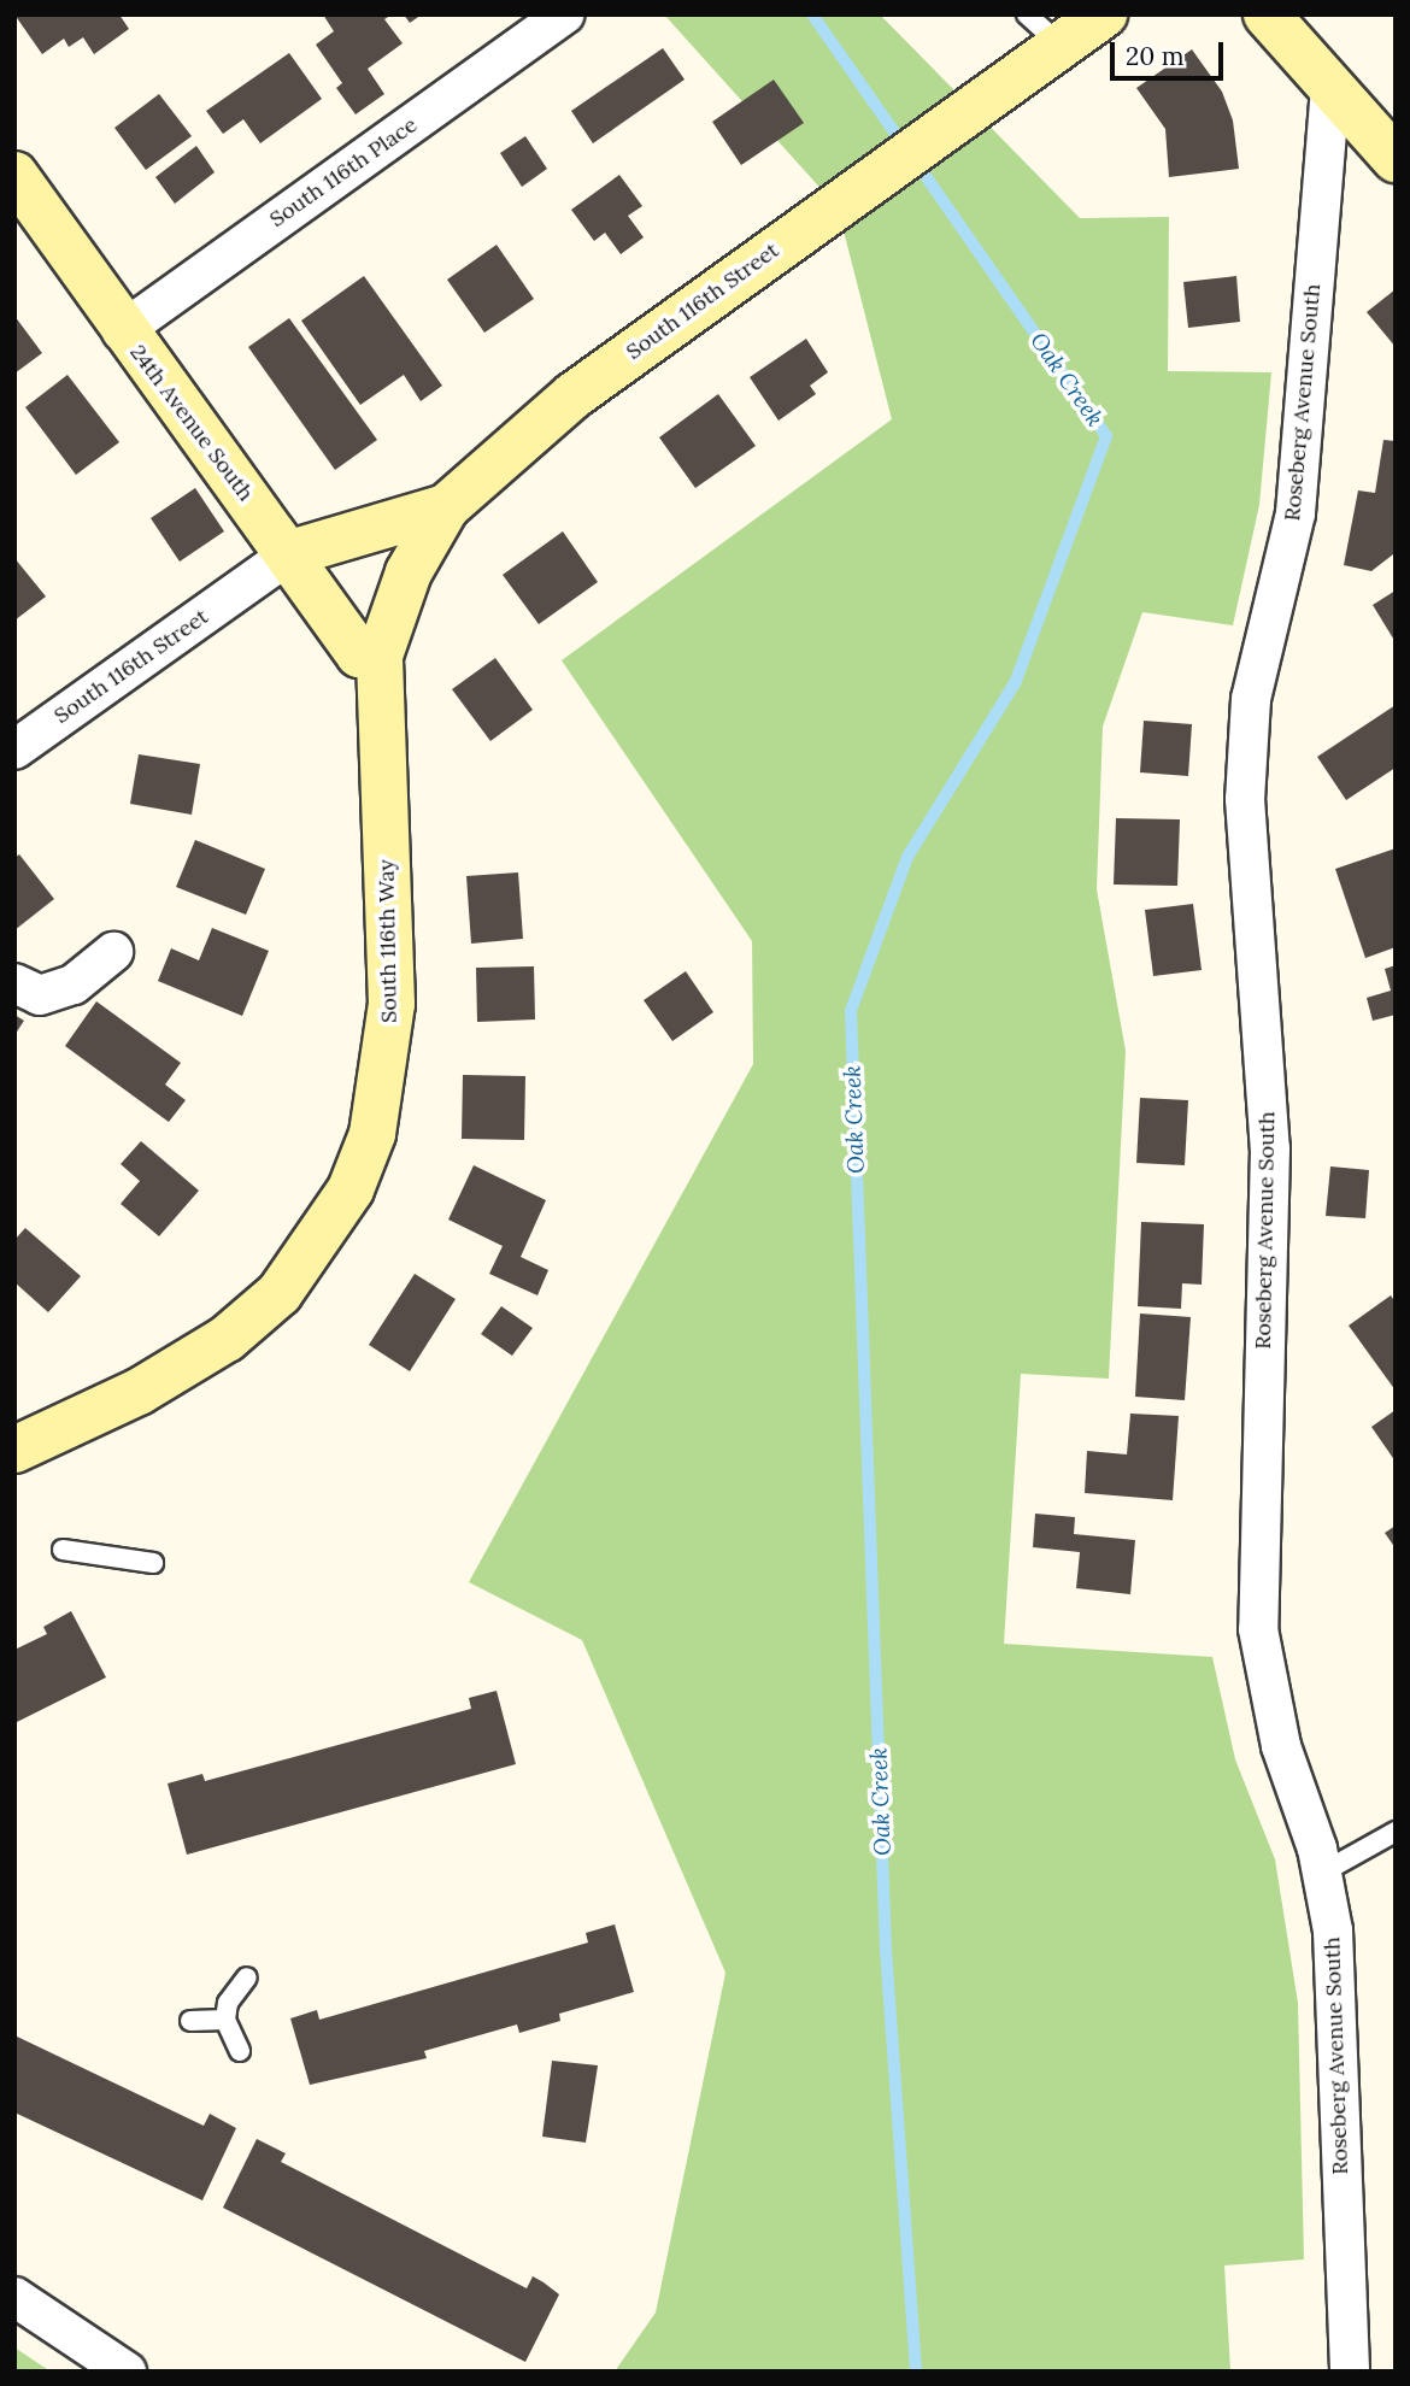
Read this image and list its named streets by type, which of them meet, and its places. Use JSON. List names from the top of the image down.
{
  "streets": {
    "street": [
      "South 116th Place",
      "South 116th Street",
      "Roseberg Avenue South",
      "24th Avenue South",
      "South 116th Way"
    ]
  },
  "crossings": [
    ["South 116th Place", "24th Avenue South"],
    ["South 116th Street", "24th Avenue South"],
    ["South 116th Street", "South 116th Way"],
    ["24th Avenue South", "South 116th Way"]
  ],
  "water": ["Oak Creek"],
  "scale_bar": "20 m"
}
